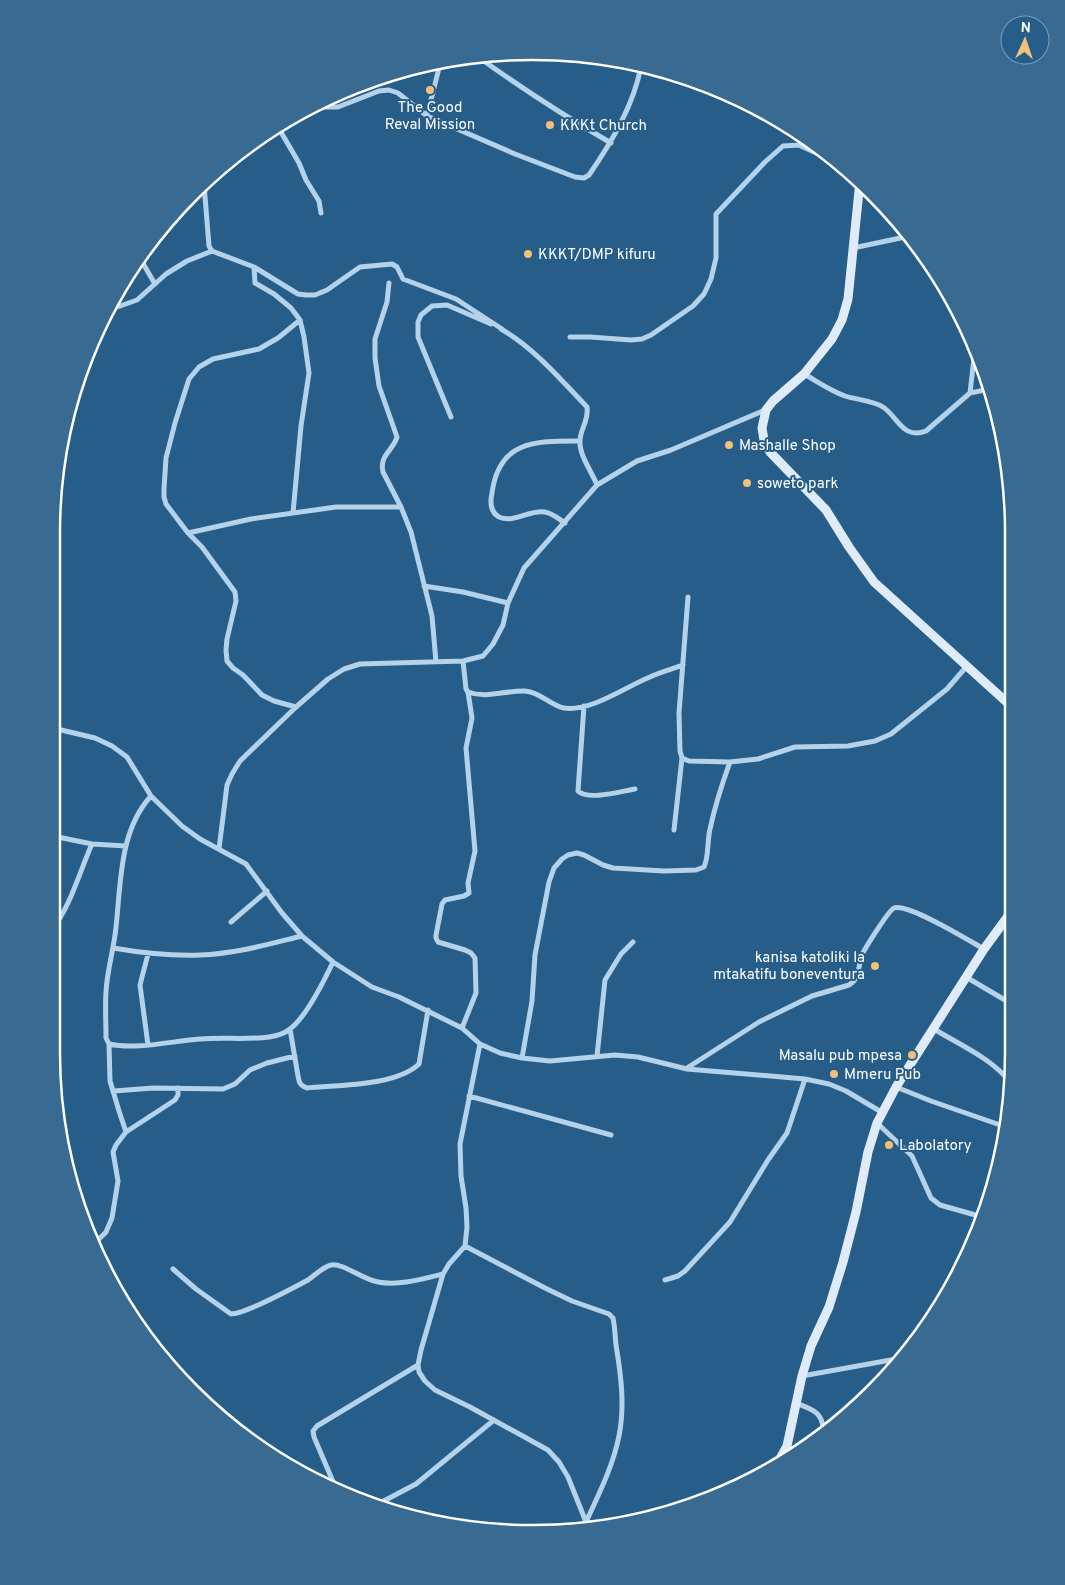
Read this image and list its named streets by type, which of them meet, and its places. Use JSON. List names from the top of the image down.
{
  "places": [
    "The Good Reval Mission",
    "KKKt Church",
    "KKKT/DMP kifuru",
    "Mashalle Shop",
    "soweto park",
    "kanisa katoliki la mtakatifu boneventura",
    "Masalu pub mpesa",
    "Mmeru Pub",
    "Labolatory"
  ],
  "north": "top"
}
